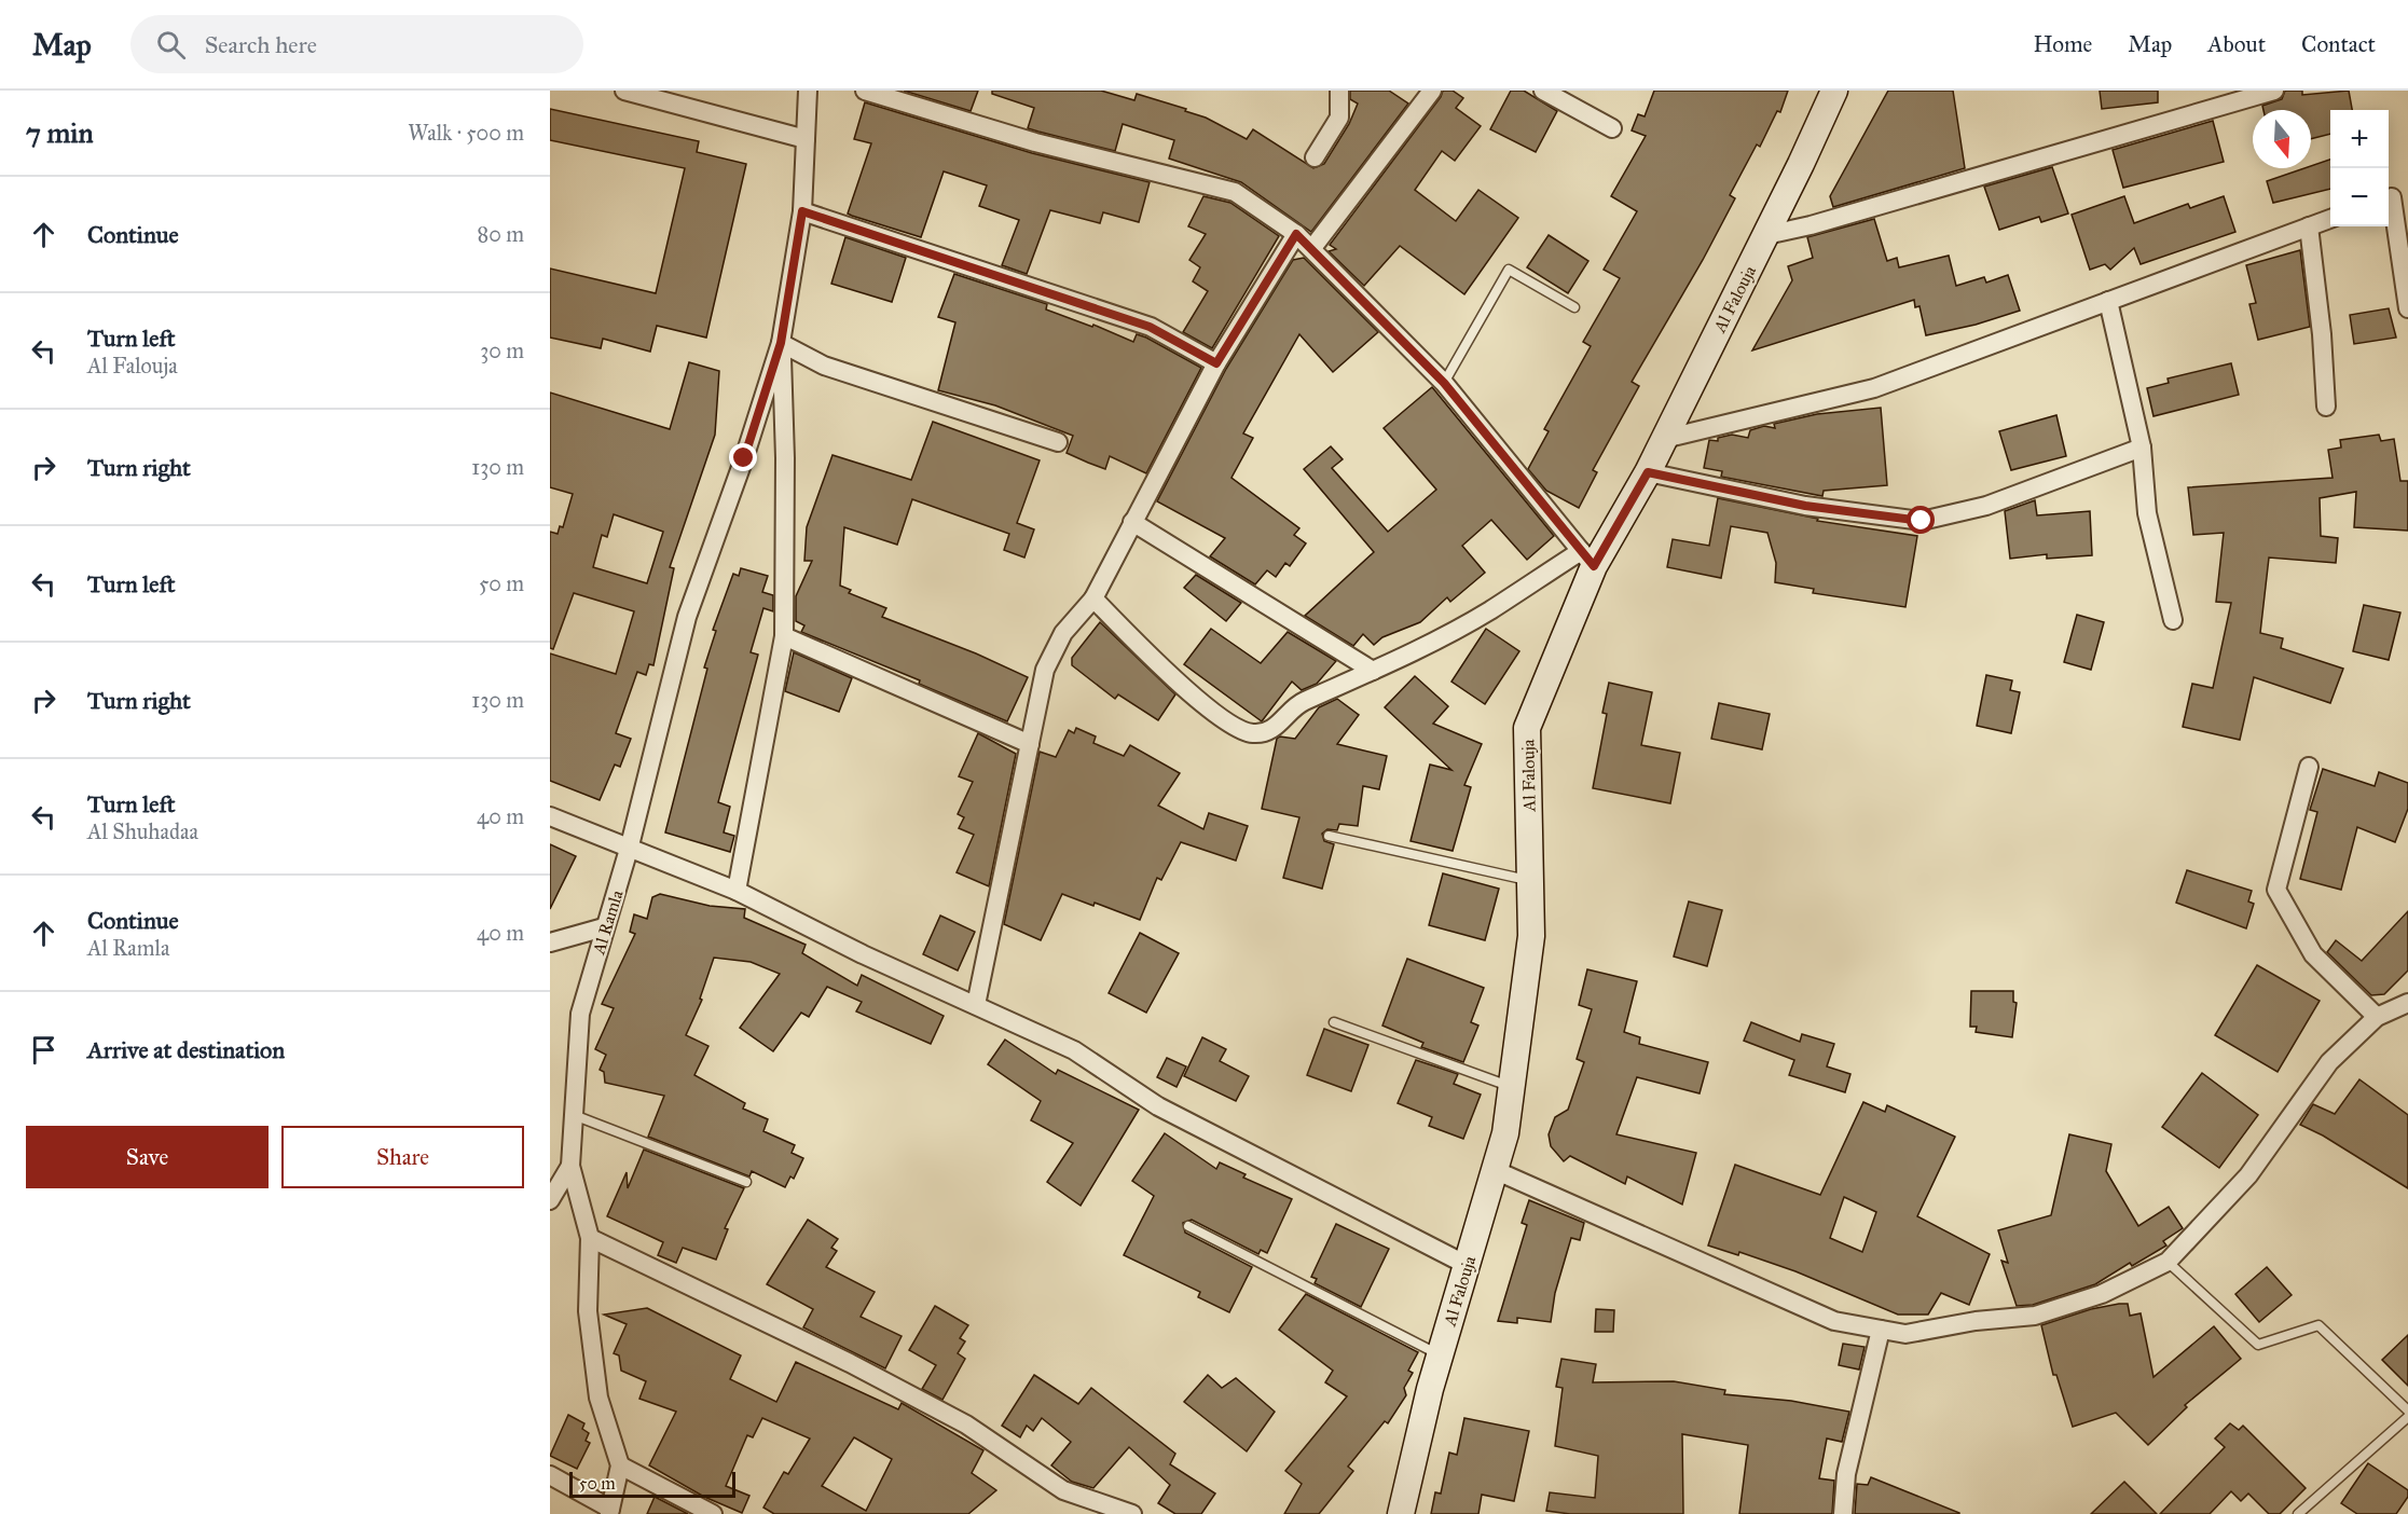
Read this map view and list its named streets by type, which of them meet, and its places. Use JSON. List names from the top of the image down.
{
  "streets": {
    "main road": ["Al Falouja"],
    "street": ["Al Ramla"]
  },
  "scale_bar": "50 m",
  "north": "bottom",
  "page": {
    "header": "Map",
    "search": "Search here",
    "nav": [
      "Home",
      "Map",
      "About",
      "Contact"
    ],
    "heading": ["7 min", "Walk · 500 m"],
    "map_buttons": ["+", "−"],
    "list": [
      ["Continue", "80 m"],
      ["Turn left", "Al Falouja", "30 m"],
      ["Turn right", "130 m"],
      ["Turn left", "50 m"],
      ["Turn right", "130 m"],
      ["Turn left", "Al Shuhadaa", "40 m"],
      ["Continue", "Al Ramla", "40 m"],
      "Arrive at destination"
    ],
    "buttons": ["Save", "Share"],
    "scale": "50 m"
  }
}
